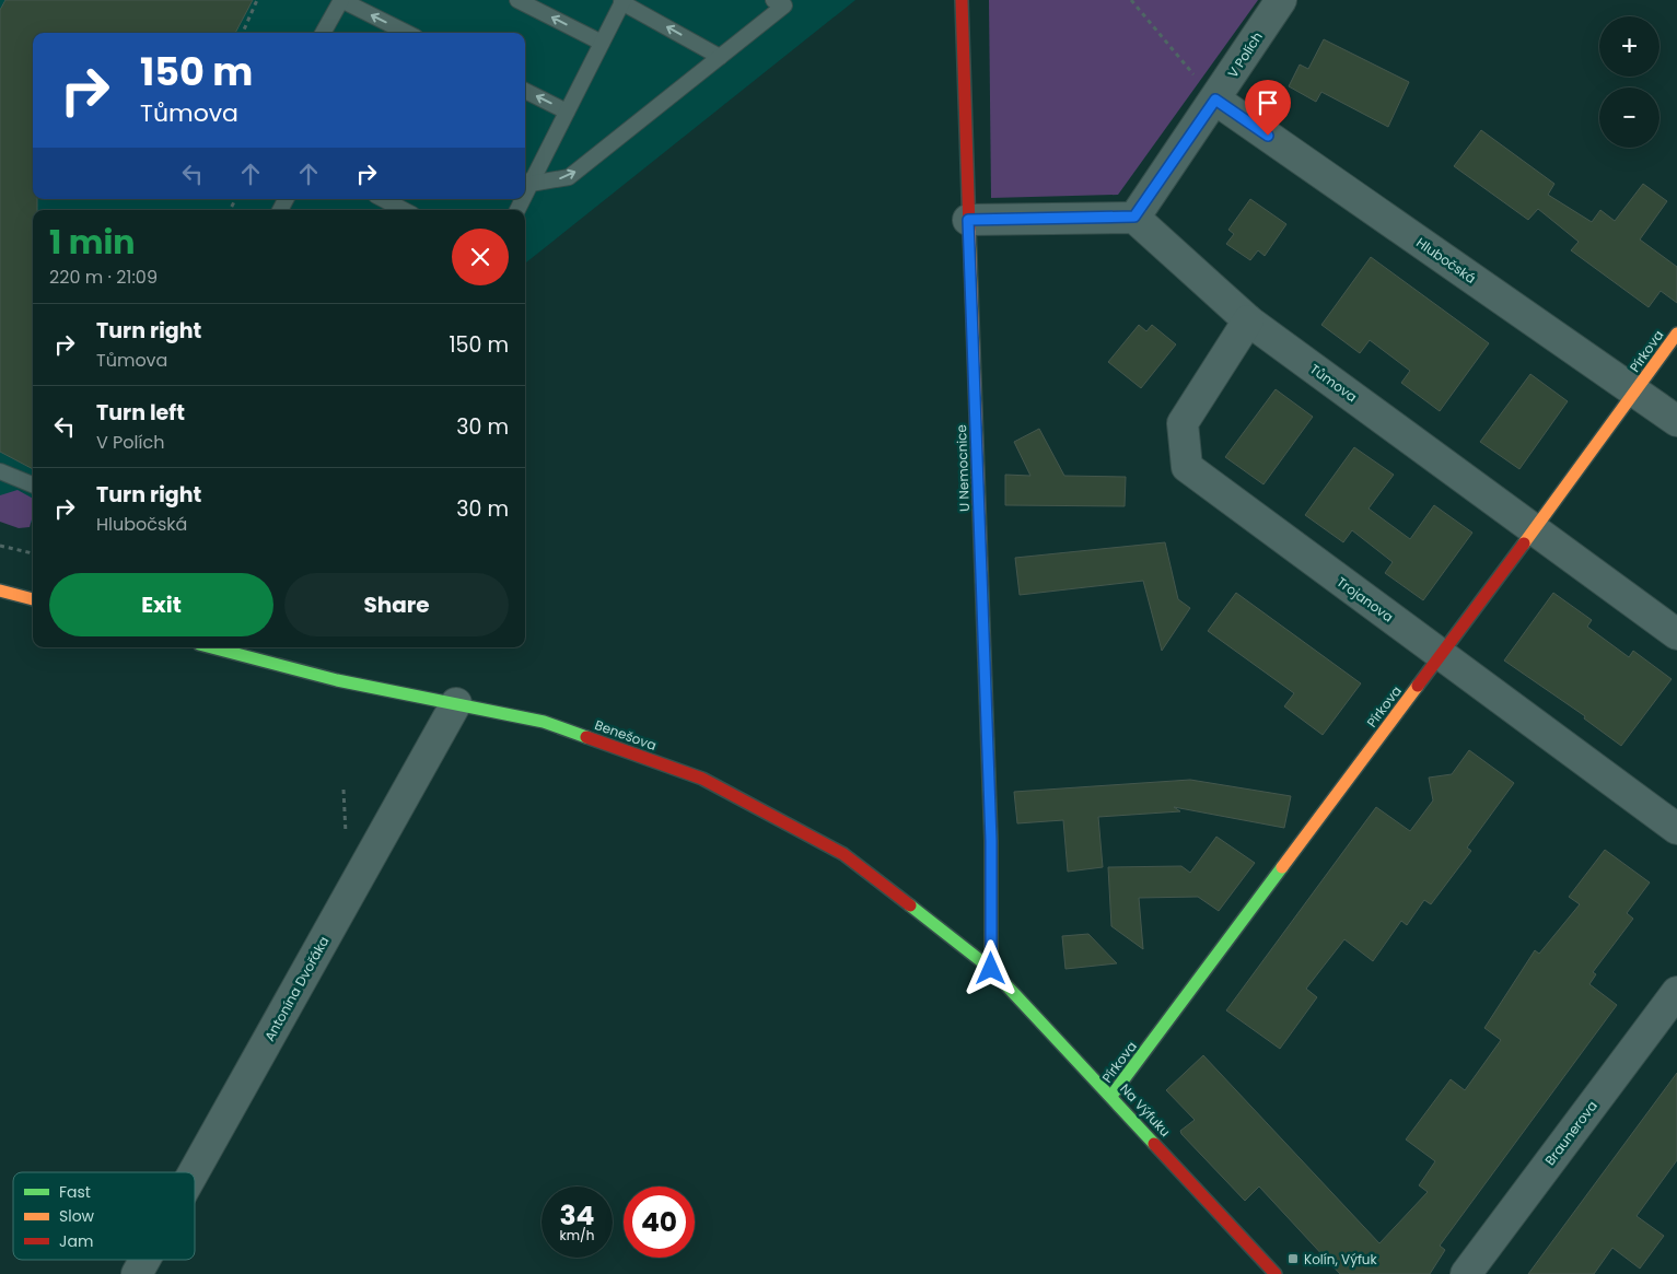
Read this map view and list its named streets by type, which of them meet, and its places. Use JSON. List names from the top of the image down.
{
  "streets": {
    "street": [
      "V Polích",
      "Hlubočská",
      "Pírkova",
      "Tůmova",
      "U Nemocnice",
      "Trojanova",
      "Benešova",
      "Antonína Dvořáka",
      "Na Výfuku",
      "Braunerova"
    ]
  },
  "crossings": [
    ["V Polích", "Hlubočská"],
    ["V Polích", "Tůmova"],
    ["Hlubočská", "Pírkova"],
    ["Pírkova", "Tůmova"],
    ["Pírkova", "Trojanova"],
    ["Pírkova", "Na Výfuku"],
    ["Tůmova", "Trojanova"],
    ["U Nemocnice", "Benešova"],
    ["U Nemocnice", "Na Výfuku"],
    ["Benešova", "Antonína Dvořáka"],
    ["Benešova", "Na Výfuku"]
  ],
  "places": {
    "transit": ["Kolín, Výfuk"]
  },
  "legend": ["Fast", "Slow", "Jam"],
  "page": {
    "map_buttons": ["+", "−"],
    "turn": ["150 m", "Tůmova"],
    "heading": ["1 min", "220 m · 21:09"],
    "list": [
      {
        "name": "Turn right",
        "note": "Tůmova",
        "value": "150 m"
      },
      {
        "name": "Turn left",
        "note": "V Polích",
        "value": "30 m"
      },
      {
        "name": "Turn right",
        "note": "Hlubočská",
        "value": "30 m"
      }
    ],
    "buttons": ["Exit", "Share"],
    "speed": "34 km/h",
    "limit": "40"
  }
}
